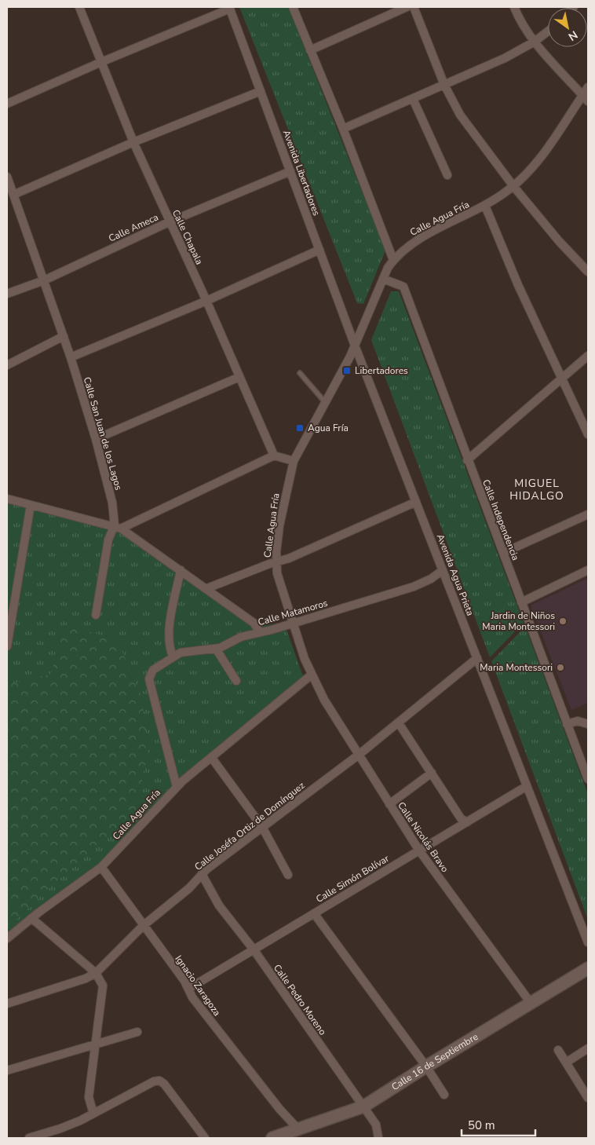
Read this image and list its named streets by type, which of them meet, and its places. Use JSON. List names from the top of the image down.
{
  "streets": {
    "street": [
      "Avenida Libertadores",
      "Calle Agua Fría",
      "Calle Ameca",
      "Calle Chapala",
      "Calle San Juan de los Lagos",
      "Calle Independencia",
      "Avenida Agua Prieta",
      "Calle Matamoros",
      "Calle Joséfa Ortiz de Domínguez",
      "Calle Nicolás Bravo",
      "Calle Simón Bolívar",
      "Ignacio Zaragoza",
      "Calle Pedro Moreno",
      "Calle 16 de Septiembre"
    ]
  },
  "crossings": [
    ["Avenida Libertadores", "Calle Agua Fría"],
    ["Avenida Libertadores", "Calle Ameca"],
    ["Avenida Libertadores", "Avenida Agua Prieta"],
    ["Calle Agua Fría", "Calle Independencia"],
    ["Calle Agua Fría", "Avenida Agua Prieta"],
    ["Calle Agua Fría", "Calle Matamoros"],
    ["Calle Agua Fría", "Calle Nicolás Bravo"],
    ["Calle Agua Fría", "Ignacio Zaragoza"],
    ["Calle Ameca", "Calle Chapala"],
    ["Calle Ameca", "Calle San Juan de los Lagos"],
    ["Avenida Agua Prieta", "Calle Matamoros"],
    ["Avenida Agua Prieta", "Calle Joséfa Ortiz de Domínguez"],
    ["Avenida Agua Prieta", "Calle Simón Bolívar"],
    ["Calle Joséfa Ortiz de Domínguez", "Calle Nicolás Bravo"],
    ["Calle Joséfa Ortiz de Domínguez", "Ignacio Zaragoza"],
    ["Calle Joséfa Ortiz de Domínguez", "Calle Pedro Moreno"],
    ["Calle Nicolás Bravo", "Calle Simón Bolívar"],
    ["Calle Nicolás Bravo", "Calle 16 de Septiembre"],
    ["Calle Simón Bolívar", "Ignacio Zaragoza"],
    ["Calle Simón Bolívar", "Calle Pedro Moreno"],
    ["Ignacio Zaragoza", "Calle 16 de Septiembre"],
    ["Calle Pedro Moreno", "Calle 16 de Septiembre"]
  ],
  "districts": ["MIGUEL HIDALGO"],
  "places": {
    "transit": ["Libertadores", "Agua Fría"],
    "other": ["Jardin de Niños Maria Montessori", "Maria Montessori"]
  },
  "scale_bar": "50 m",
  "north": "bottom right"
}
